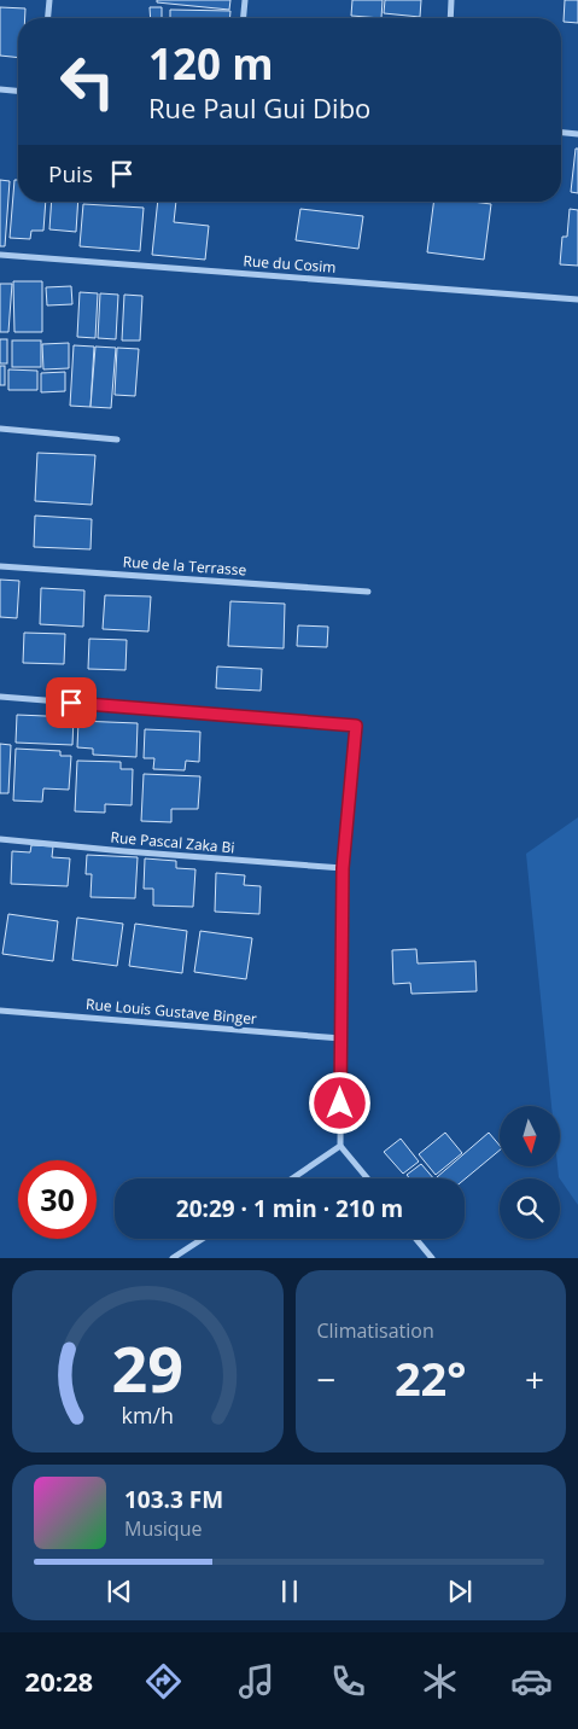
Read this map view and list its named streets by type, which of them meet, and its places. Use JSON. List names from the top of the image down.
{
  "streets": {
    "street": [
      "Rue du Cosim",
      "Rue de la Terrasse",
      "Rue Pascal Zaka Bi",
      "Rue Louis Gustave Binger"
    ]
  },
  "north": "bottom",
  "page": {
    "turn": ["120 m", "Rue Paul Gui Dibo"],
    "then": "Puis",
    "limit": "30",
    "trip": "20:29 · 1 min · 210 m",
    "tile": "Climatisation",
    "heat": ["−", "22°", "+"],
    "song": ["103.3 FM", "Musique"],
    "tabs": "20:28",
    "gauge": ["29", "km/h"]
  }
}
